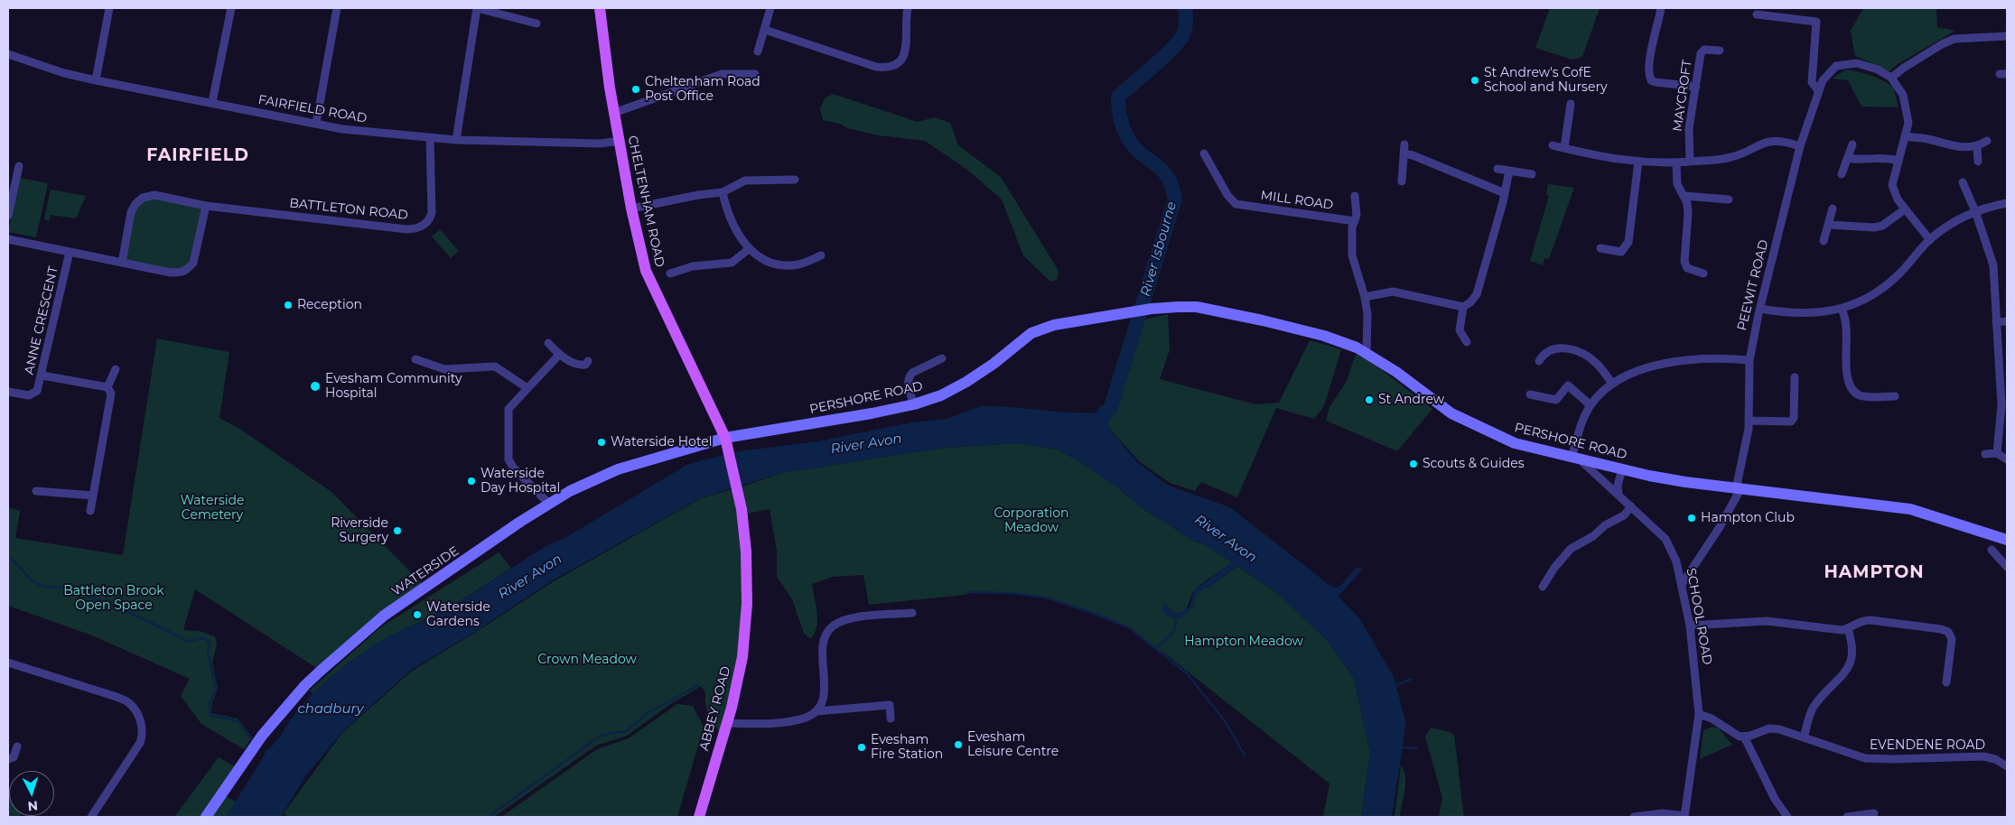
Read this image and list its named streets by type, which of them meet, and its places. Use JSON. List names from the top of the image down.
{
  "streets": {
    "main road": [
      "CHELTENHAM ROAD",
      "PERSHORE ROAD",
      "WATERSIDE",
      "ABBEY ROAD"
    ],
    "street": [
      "MAYCROFT",
      "FAIRFIELD ROAD",
      "MILL ROAD",
      "BATTLETON ROAD",
      "PEEWIT ROAD",
      "ANNE CRESCENT",
      "SCHOOL ROAD",
      "EVENDENE ROAD"
    ]
  },
  "crossings": [
    ["FAIRFIELD ROAD", "CHELTENHAM ROAD"],
    ["FAIRFIELD ROAD", "BATTLETON ROAD"],
    ["CHELTENHAM ROAD", "PERSHORE ROAD"],
    ["CHELTENHAM ROAD", "WATERSIDE"],
    ["CHELTENHAM ROAD", "ABBEY ROAD"],
    ["PEEWIT ROAD", "PERSHORE ROAD"],
    ["PEEWIT ROAD", "SCHOOL ROAD"],
    ["PERSHORE ROAD", "WATERSIDE"],
    ["PERSHORE ROAD", "SCHOOL ROAD"]
  ],
  "districts": ["FAIRFIELD", "HAMPTON"],
  "water": ["River Isbourne", "River Avon", "chadbury"],
  "parks": [
    "Waterside Cemetery",
    "Corporation Meadow",
    "Battleton Brook Open Space",
    "Hampton Meadow",
    "Crown Meadow"
  ],
  "places": [
    "St Andrew's CofE School and Nursery",
    "Cheltenham Road Post Office",
    "Reception",
    "Evesham Community Hospital",
    "St Andrew",
    "Waterside Hotel",
    "Scouts & Guides",
    "Waterside Day Hospital",
    "Hampton Club",
    "Riverside Surgery",
    "Waterside Gardens",
    "Evesham Leisure Centre",
    "Evesham Fire Station"
  ],
  "north": "bottom"
}
